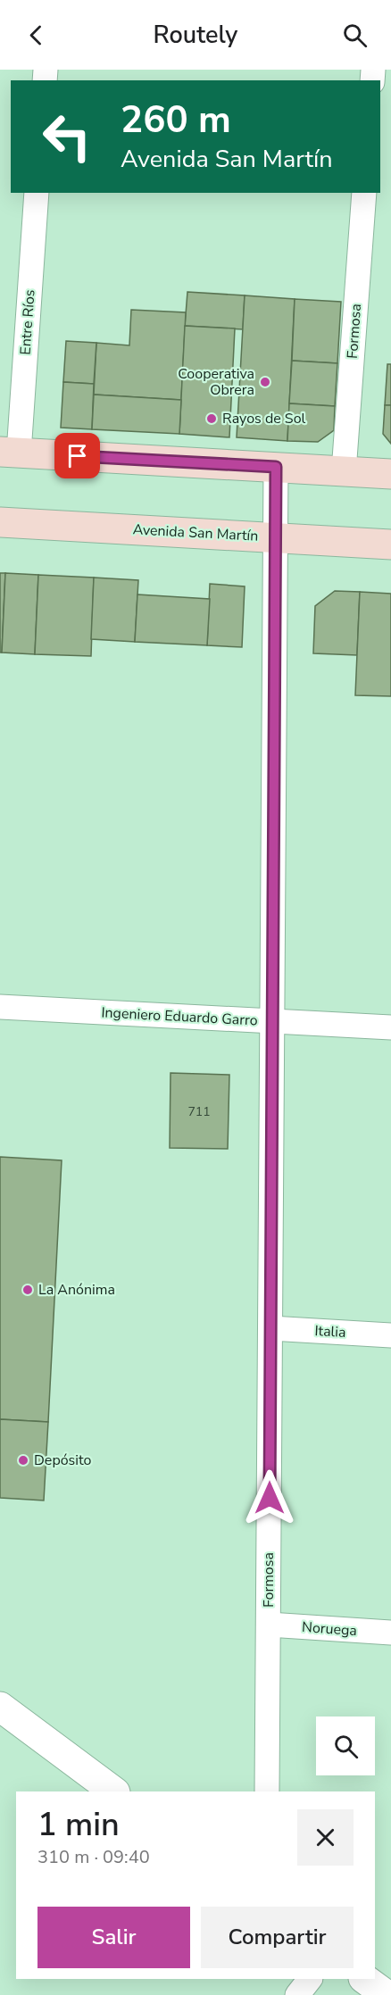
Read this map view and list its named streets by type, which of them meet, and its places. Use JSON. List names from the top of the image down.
{
  "streets": {
    "main road": ["Avenida San Martín"],
    "street": [
      "Entre Ríos",
      "Formosa",
      "Ingeniero Eduardo Garro",
      "Italia",
      "Noruega"
    ]
  },
  "crossings": [
    ["Formosa", "Avenida San Martín"],
    ["Formosa", "Ingeniero Eduardo Garro"],
    ["Formosa", "Italia"],
    ["Formosa", "Noruega"]
  ],
  "places": [
    "Cooperativa Obrera",
    "Rayos de Sol",
    "La Anónima",
    "Depósito"
  ],
  "house_numbers": ["711"],
  "page": {
    "header": "Routely",
    "turn": ["260 m", "Avenida San Martín"],
    "heading": ["1 min", "310 m · 09:40"],
    "buttons": ["Salir", "Compartir"]
  }
}
